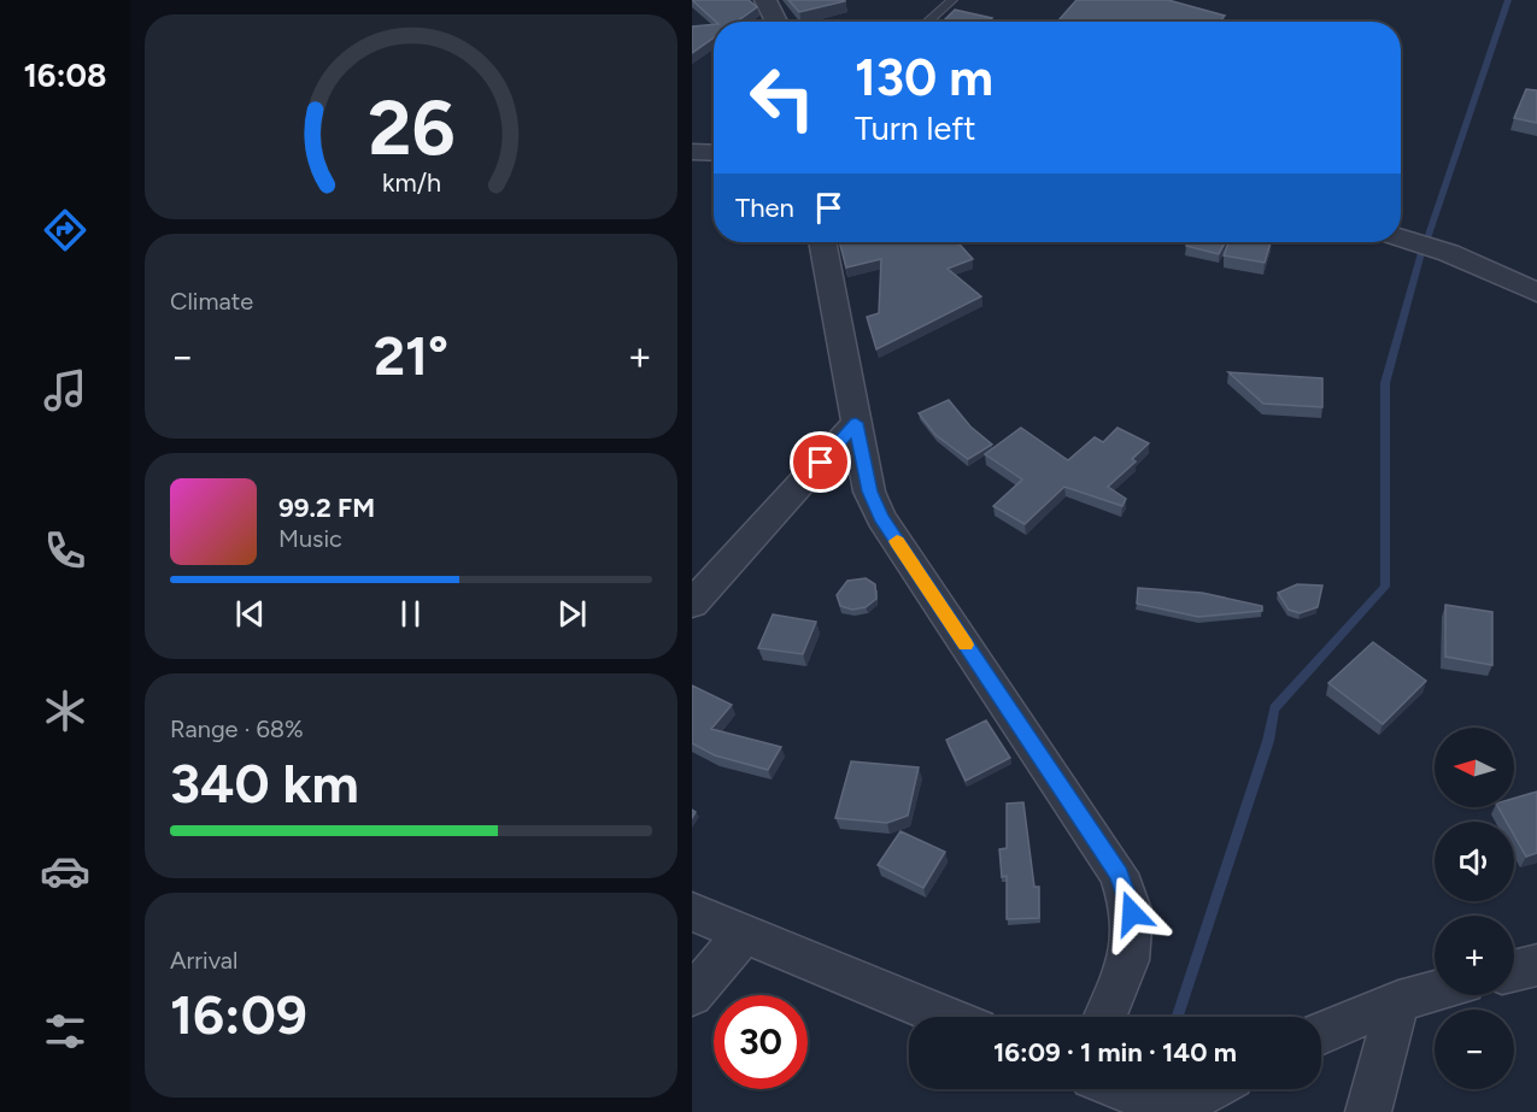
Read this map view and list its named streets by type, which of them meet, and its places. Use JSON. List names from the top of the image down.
{
  "north": "left",
  "page": {
    "tabs": "16:08",
    "turn": ["130 m", "Turn left"],
    "then": "Then",
    "tile": [
      "Climate",
      ["Range · 68%", "340 km"],
      ["Arrival", "16:09"]
    ],
    "heat": ["−", "21°", "+"],
    "song": ["99.2 FM", "Music"],
    "map_buttons": ["+", "−"],
    "limit": "30",
    "trip": "16:09 · 1 min · 140 m",
    "gauge": ["26", "km/h"]
  }
}
